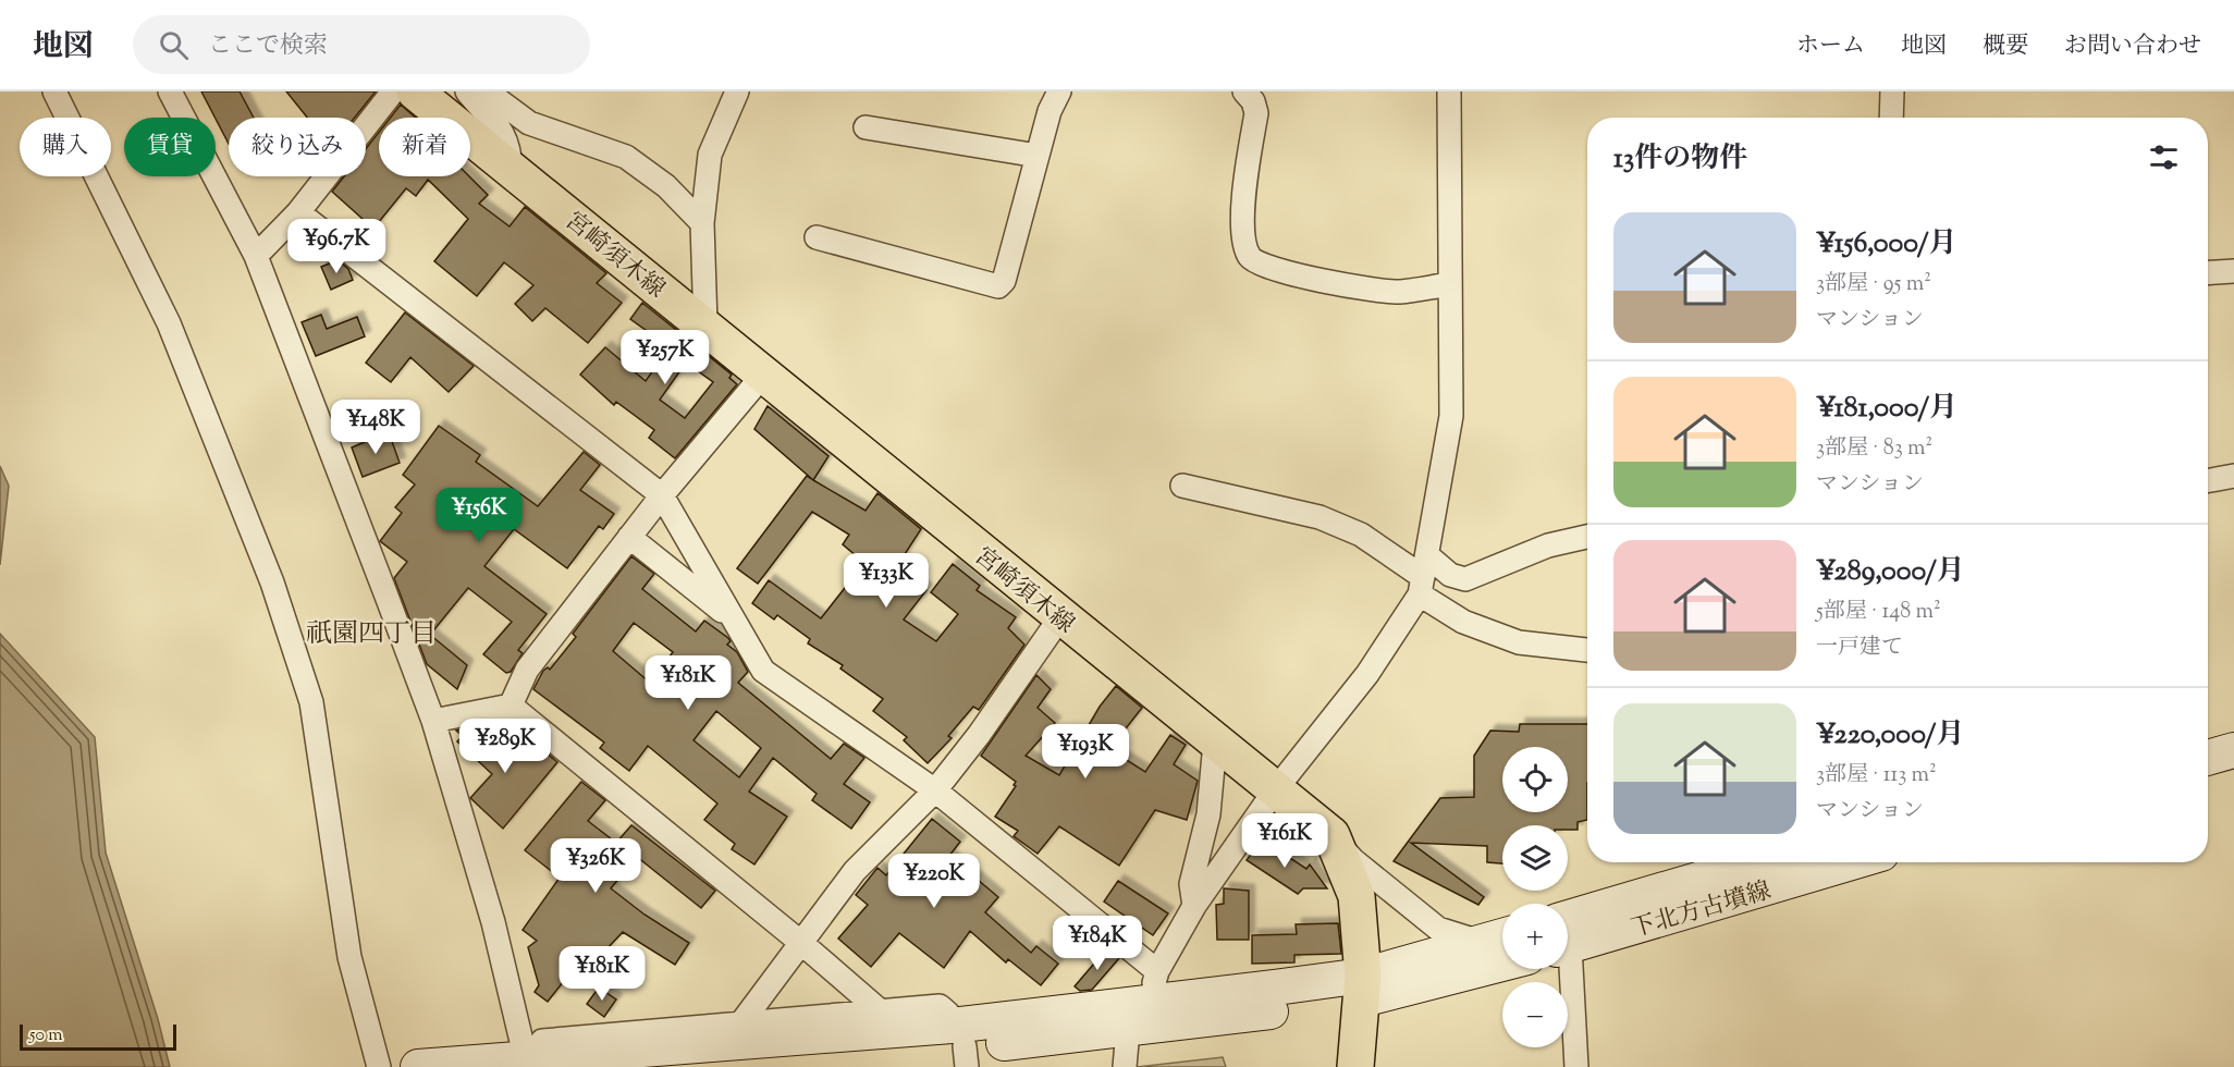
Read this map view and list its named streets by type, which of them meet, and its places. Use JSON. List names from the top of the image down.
{
  "streets": {
    "main road": ["宮崎須木線"],
    "street": ["下北方古墳線"]
  },
  "districts": ["祇園四丁目"],
  "scale_bar": "50 m",
  "page": {
    "header": "地図",
    "search": "ここで検索",
    "nav": [
      "ホーム",
      "地図",
      "概要",
      "お問い合わせ"
    ],
    "chip": [
      "購入",
      "賃貸",
      "絞り込み",
      "新着"
    ],
    "heading": "13件の物件",
    "list": [
      {
        "name": "¥156,000/月",
        "note": "3部屋 · 95 m² · マンション"
      },
      {
        "name": "¥181,000/月",
        "note": "3部屋 · 83 m² · マンション"
      },
      {
        "name": "¥289,000/月",
        "note": "5部屋 · 148 m² · 一戸建て"
      },
      {
        "name": "¥220,000/月",
        "note": "3部屋 · 113 m² · マンション"
      }
    ],
    "price": [
      "¥96.7K",
      "¥257K",
      "¥148K",
      "¥156K",
      "¥133K",
      "¥181K",
      "¥289K",
      "¥193K",
      "¥161K",
      "¥326K",
      "¥220K",
      "¥184K",
      "¥181K"
    ],
    "map_buttons": ["+", "−"],
    "scale": "50 m"
  }
}
